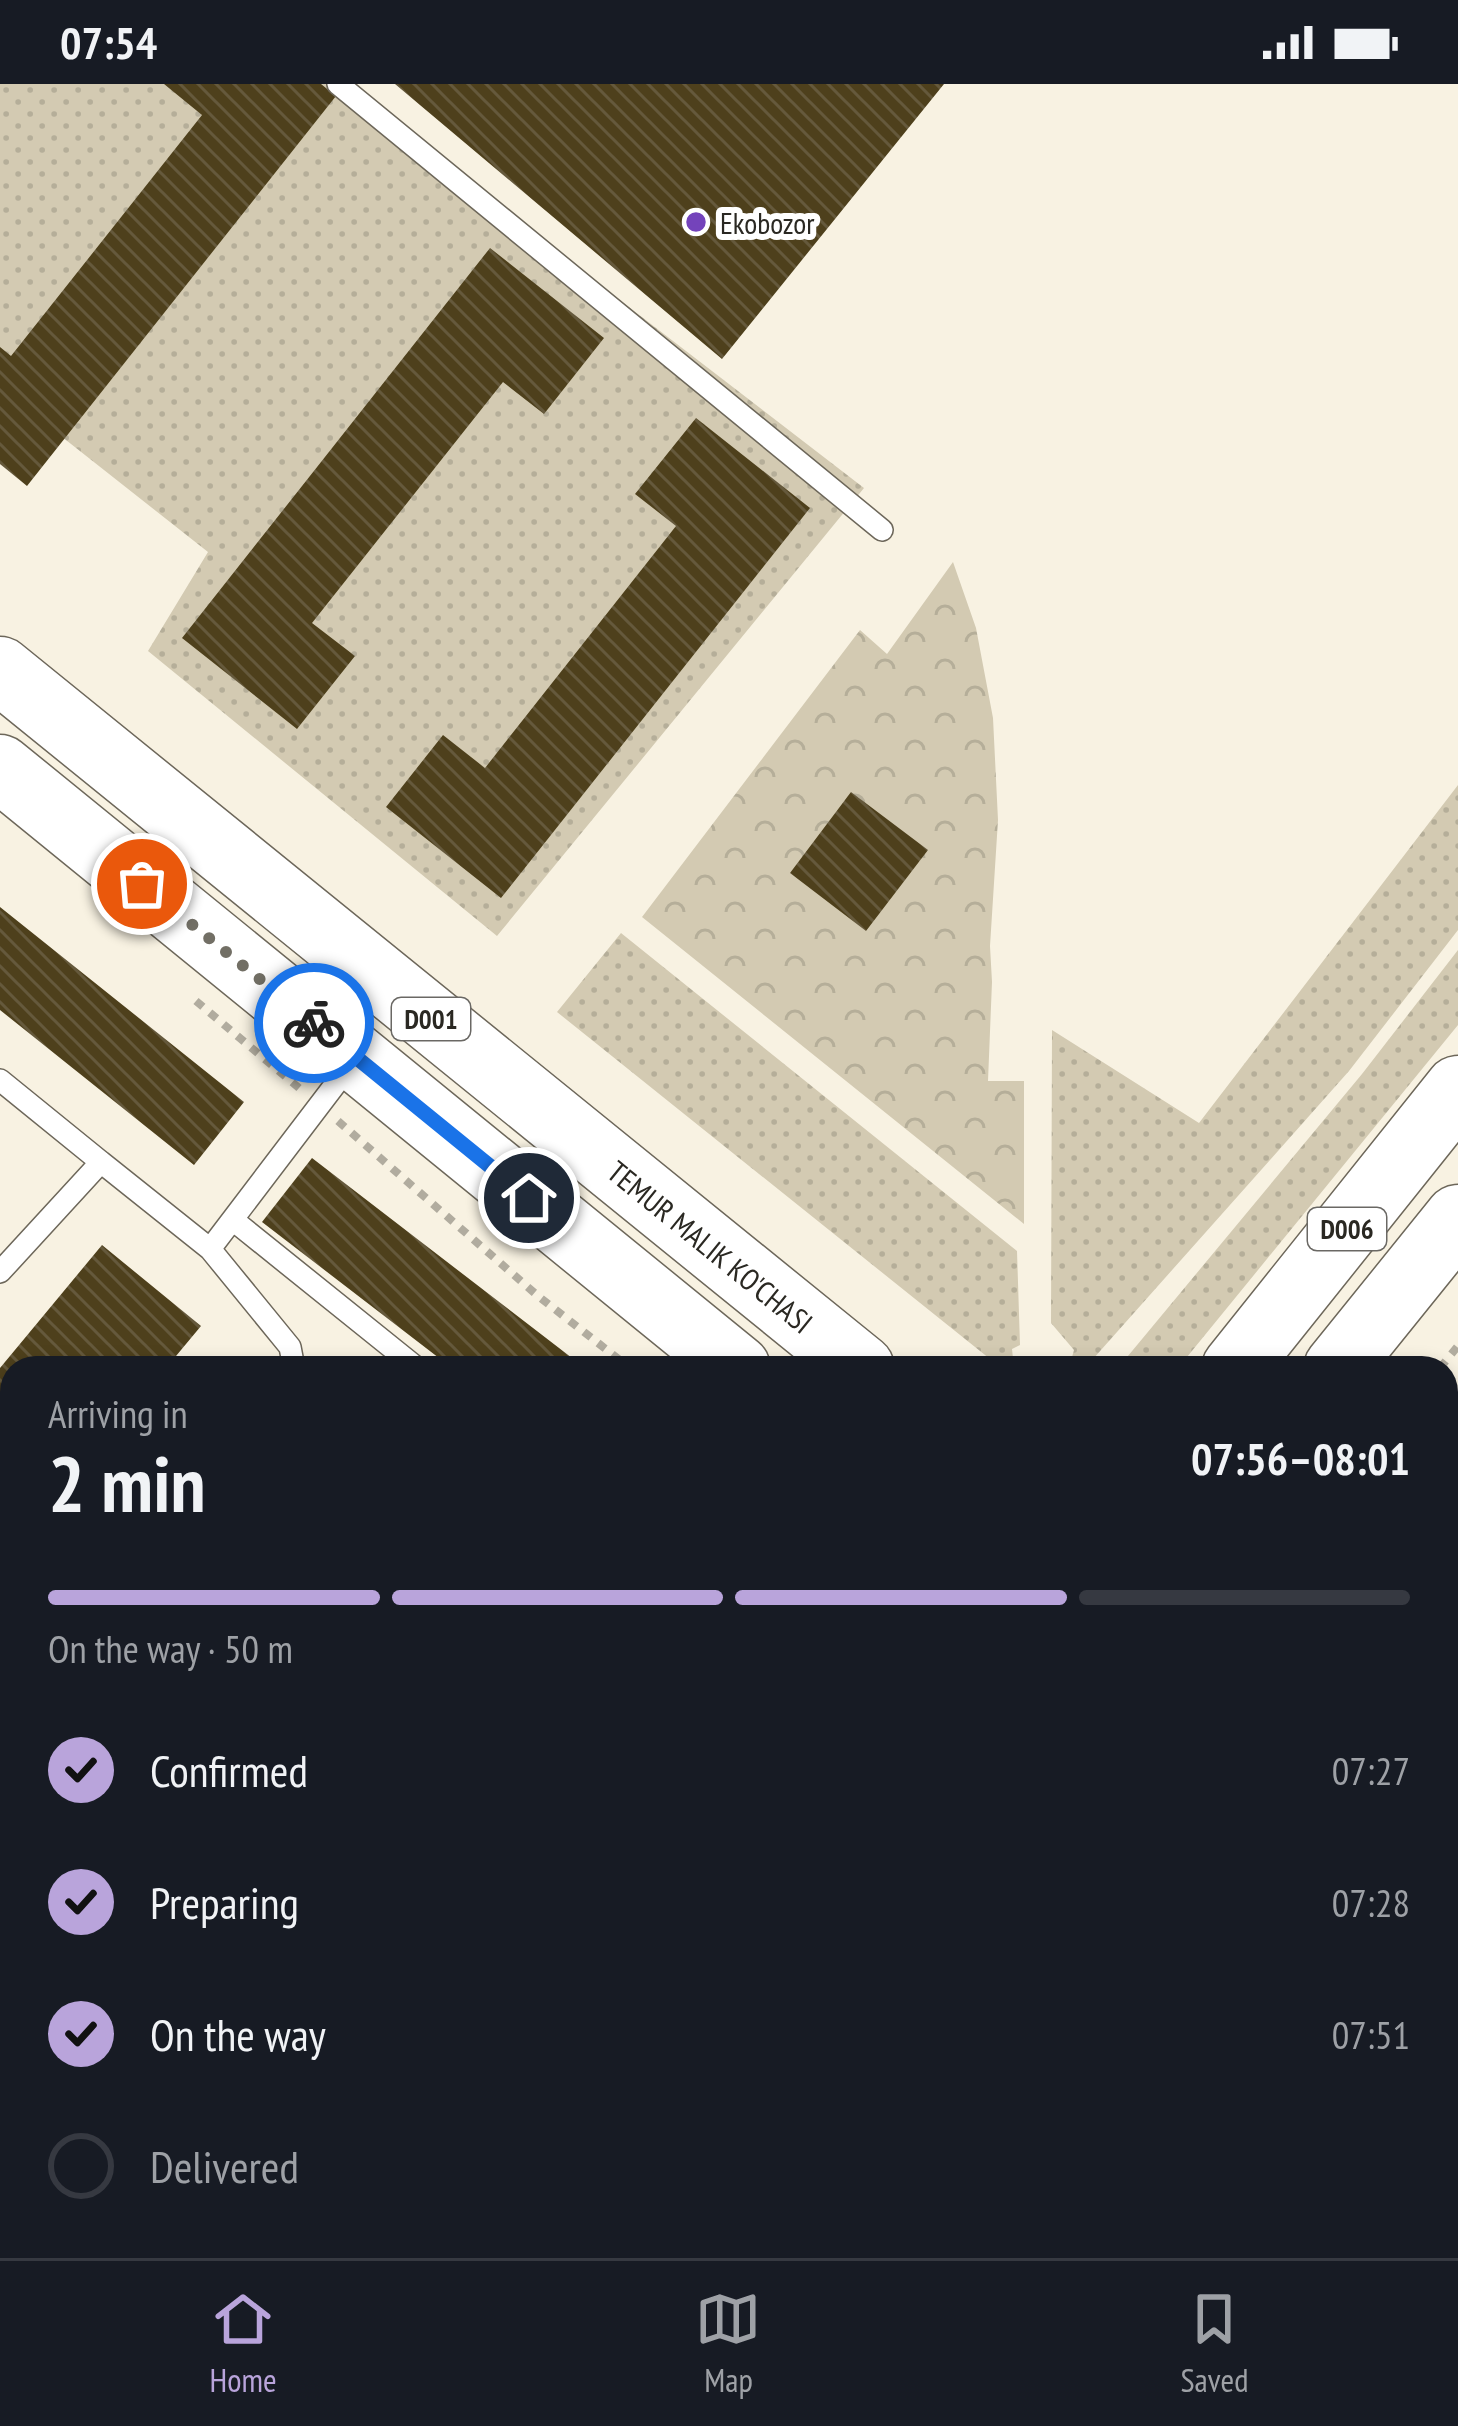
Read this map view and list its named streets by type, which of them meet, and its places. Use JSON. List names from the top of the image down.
{
  "streets": {
    "main road": ["D001", "D006", "TEMUR MALIK KO'CHASI"]
  },
  "places": ["Ekobozor"],
  "page": {
    "status": "07:54",
    "heading": ["2 min", "Arriving in", "07:56–08:01"],
    "bar": "On the way · 50 m",
    "list": [
      ["Confirmed", "07:27"],
      ["Preparing", "07:28"],
      ["On the way", "07:51"],
      "Delivered"
    ],
    "tabs": ["Home", "Map", "Saved"]
  }
}
